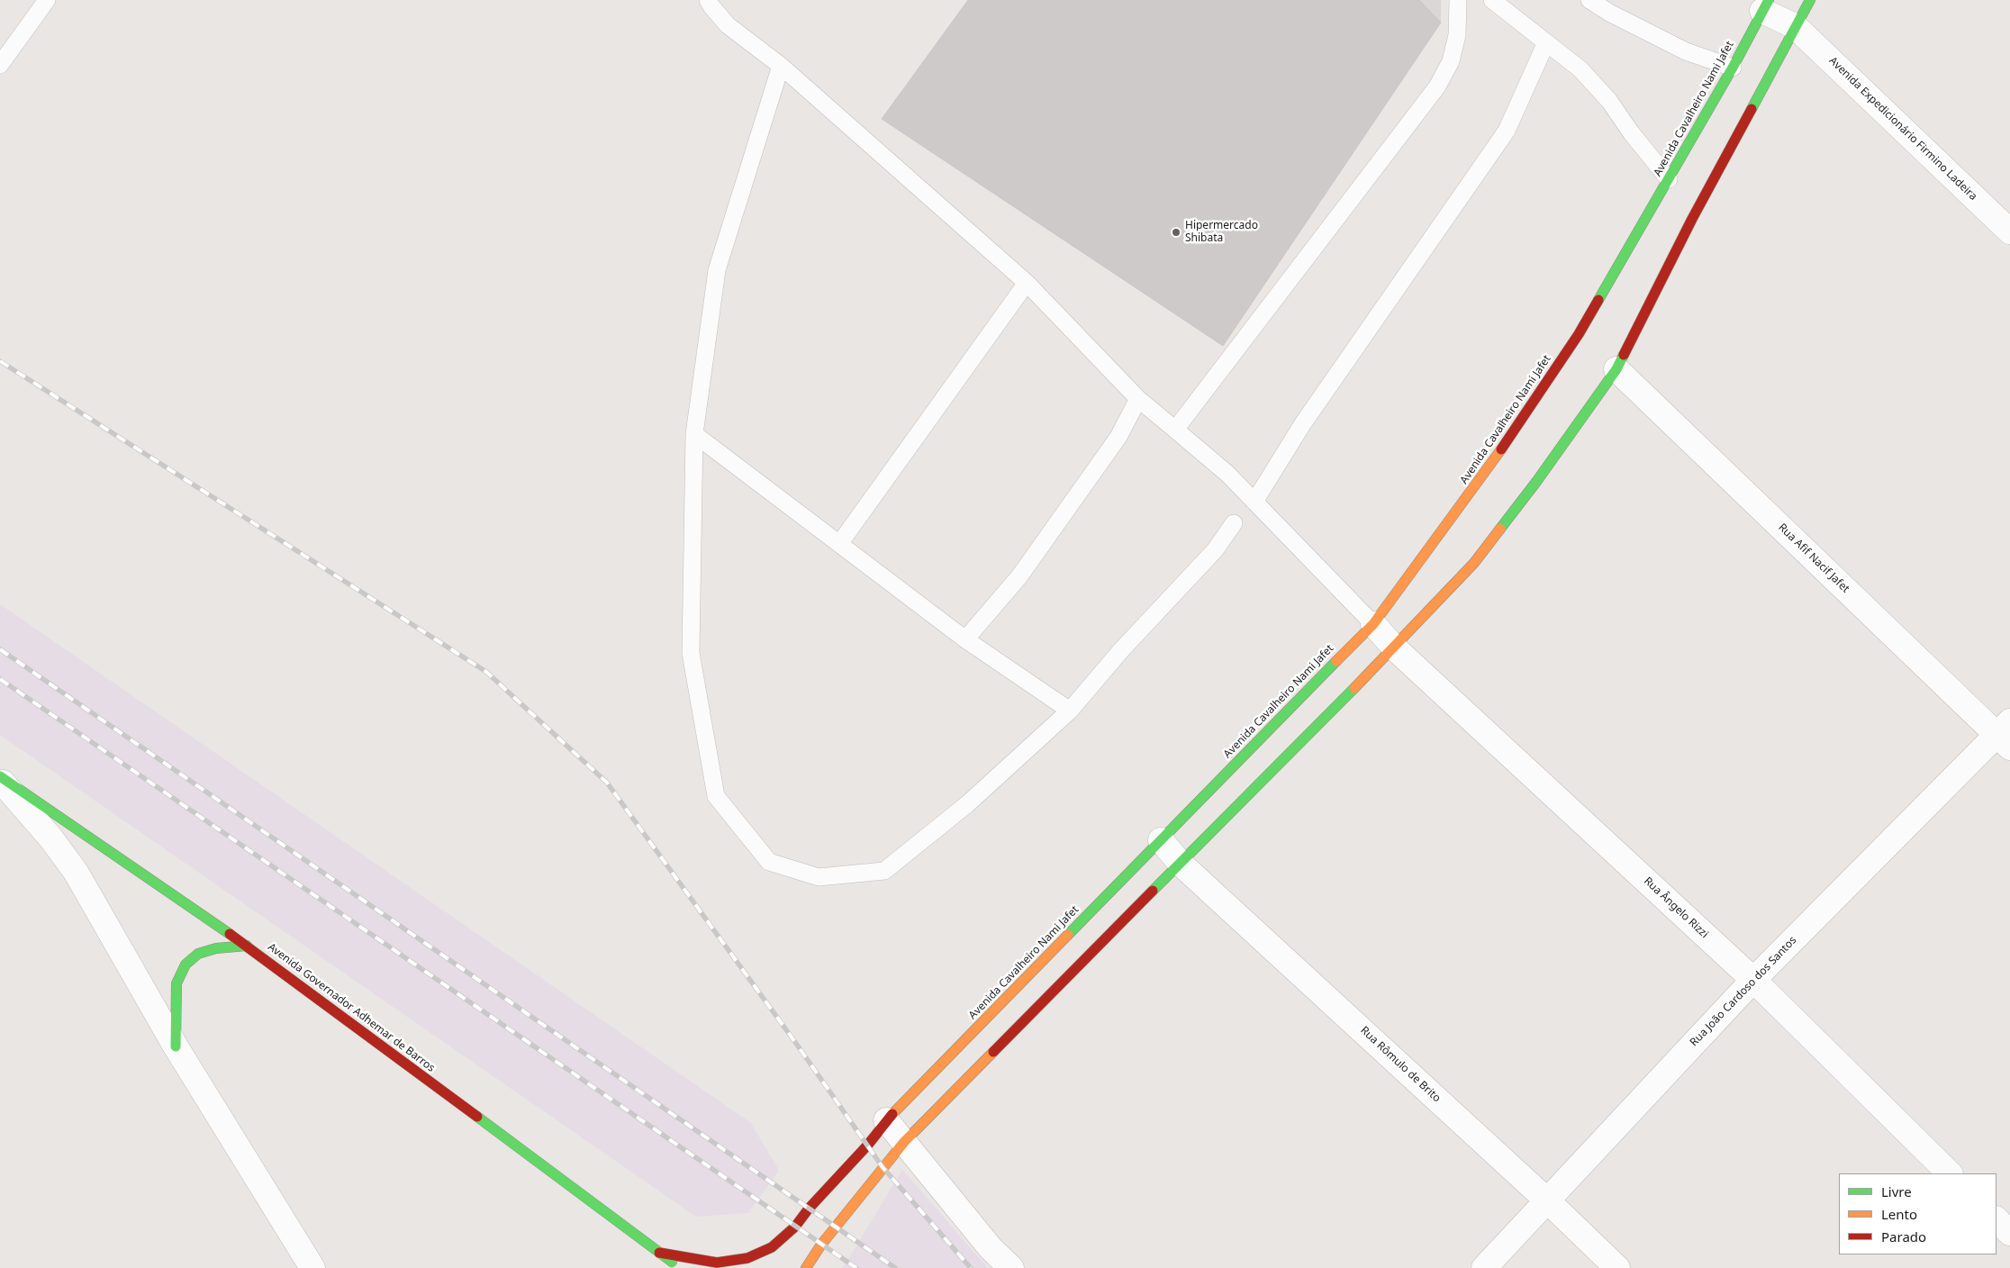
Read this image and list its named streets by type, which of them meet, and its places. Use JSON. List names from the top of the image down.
{
  "streets": {
    "main road": ["Avenida Cavalheiro Nami Jafet", "Avenida Governador Adhemar de Barros"],
    "street": [
      "Avenida Expedicionário Firmino Ladeira",
      "Rua Afif Nacif Jafet",
      "Rua Ângelo Rizzi",
      "Rua João Cardoso dos Santos",
      "Rua Rômulo de Brito"
    ]
  },
  "crossings": [
    ["Avenida Cavalheiro Nami Jafet", "Avenida Expedicionário Firmino Ladeira"],
    ["Avenida Cavalheiro Nami Jafet", "Rua Ângelo Rizzi"],
    ["Avenida Cavalheiro Nami Jafet", "Avenida Governador Adhemar de Barros"],
    ["Avenida Cavalheiro Nami Jafet", "Rua Rômulo de Brito"],
    ["Rua Afif Nacif Jafet", "Rua João Cardoso dos Santos"],
    ["Rua Ângelo Rizzi", "Rua João Cardoso dos Santos"],
    ["Rua João Cardoso dos Santos", "Rua Rômulo de Brito"]
  ],
  "places": ["Hipermercado Shibata"],
  "legend": ["Livre", "Lento", "Parado"]
}
